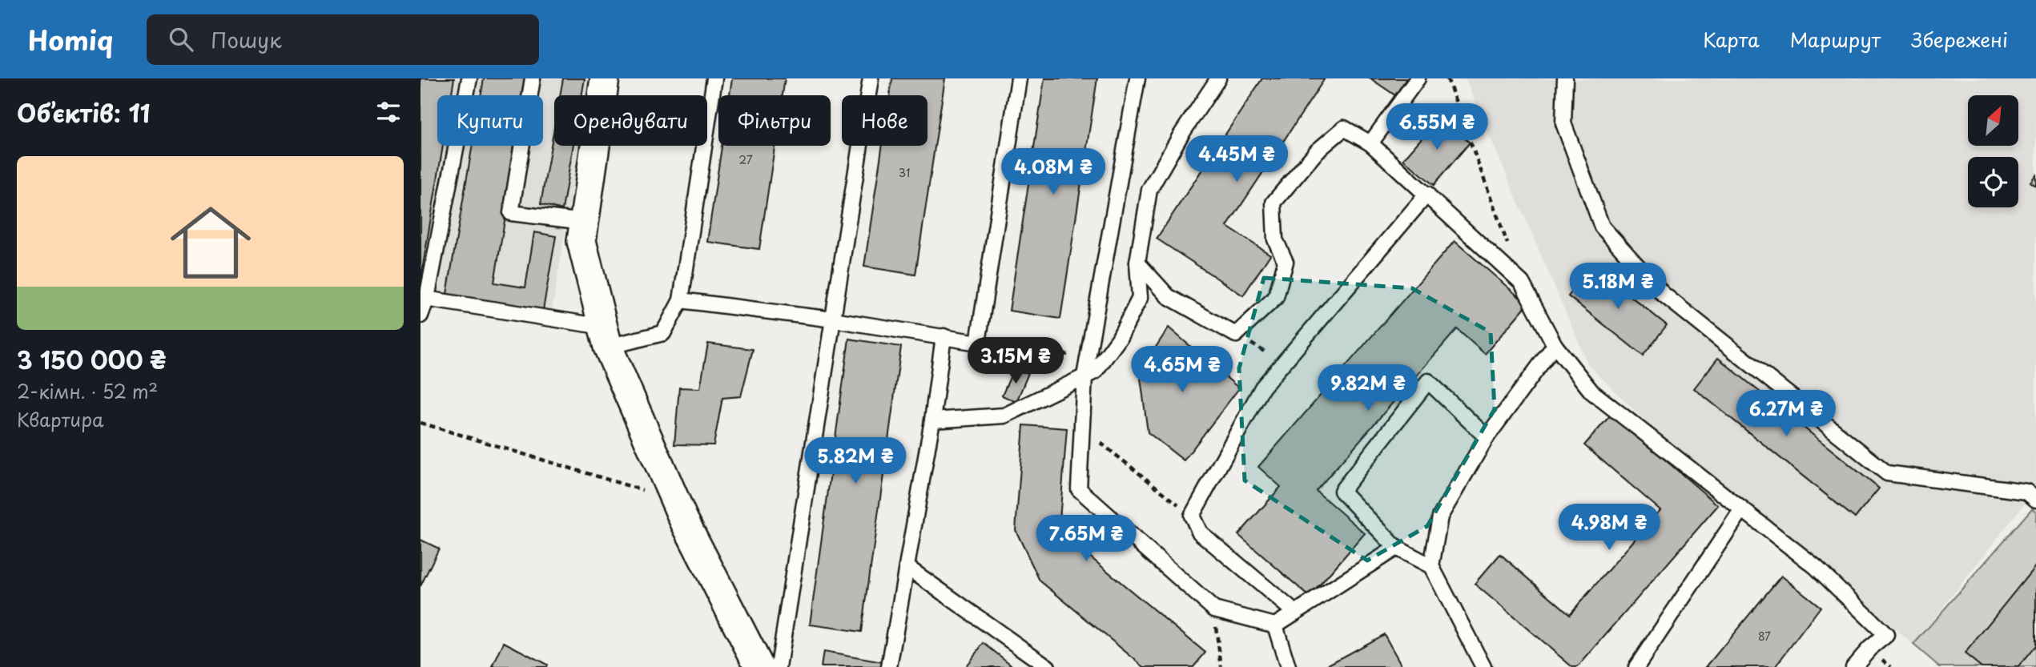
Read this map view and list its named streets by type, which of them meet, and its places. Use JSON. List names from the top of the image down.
{
  "house_numbers": ["27", "31", "87"],
  "north": "top right",
  "page": {
    "header": "Homiq",
    "search": "Пошук",
    "nav": ["Карта", "Маршрут", "Збережені"],
    "heading": "Об’єктів: 11",
    "chip": [
      "Купити",
      "Орендувати",
      "Фільтри",
      "Нове"
    ],
    "price": [
      "6.55M ₴",
      "4.45M ₴",
      "4.08M ₴",
      "5.18M ₴",
      "3.15M ₴",
      "4.65M ₴",
      "9.82M ₴",
      "6.27M ₴",
      "5.82M ₴",
      "4.98M ₴",
      "7.65M ₴"
    ],
    "list": [
      {
        "name": "3 150 000 ₴",
        "note": "2-кімн. · 52 m² · Квартира"
      }
    ]
  }
}
